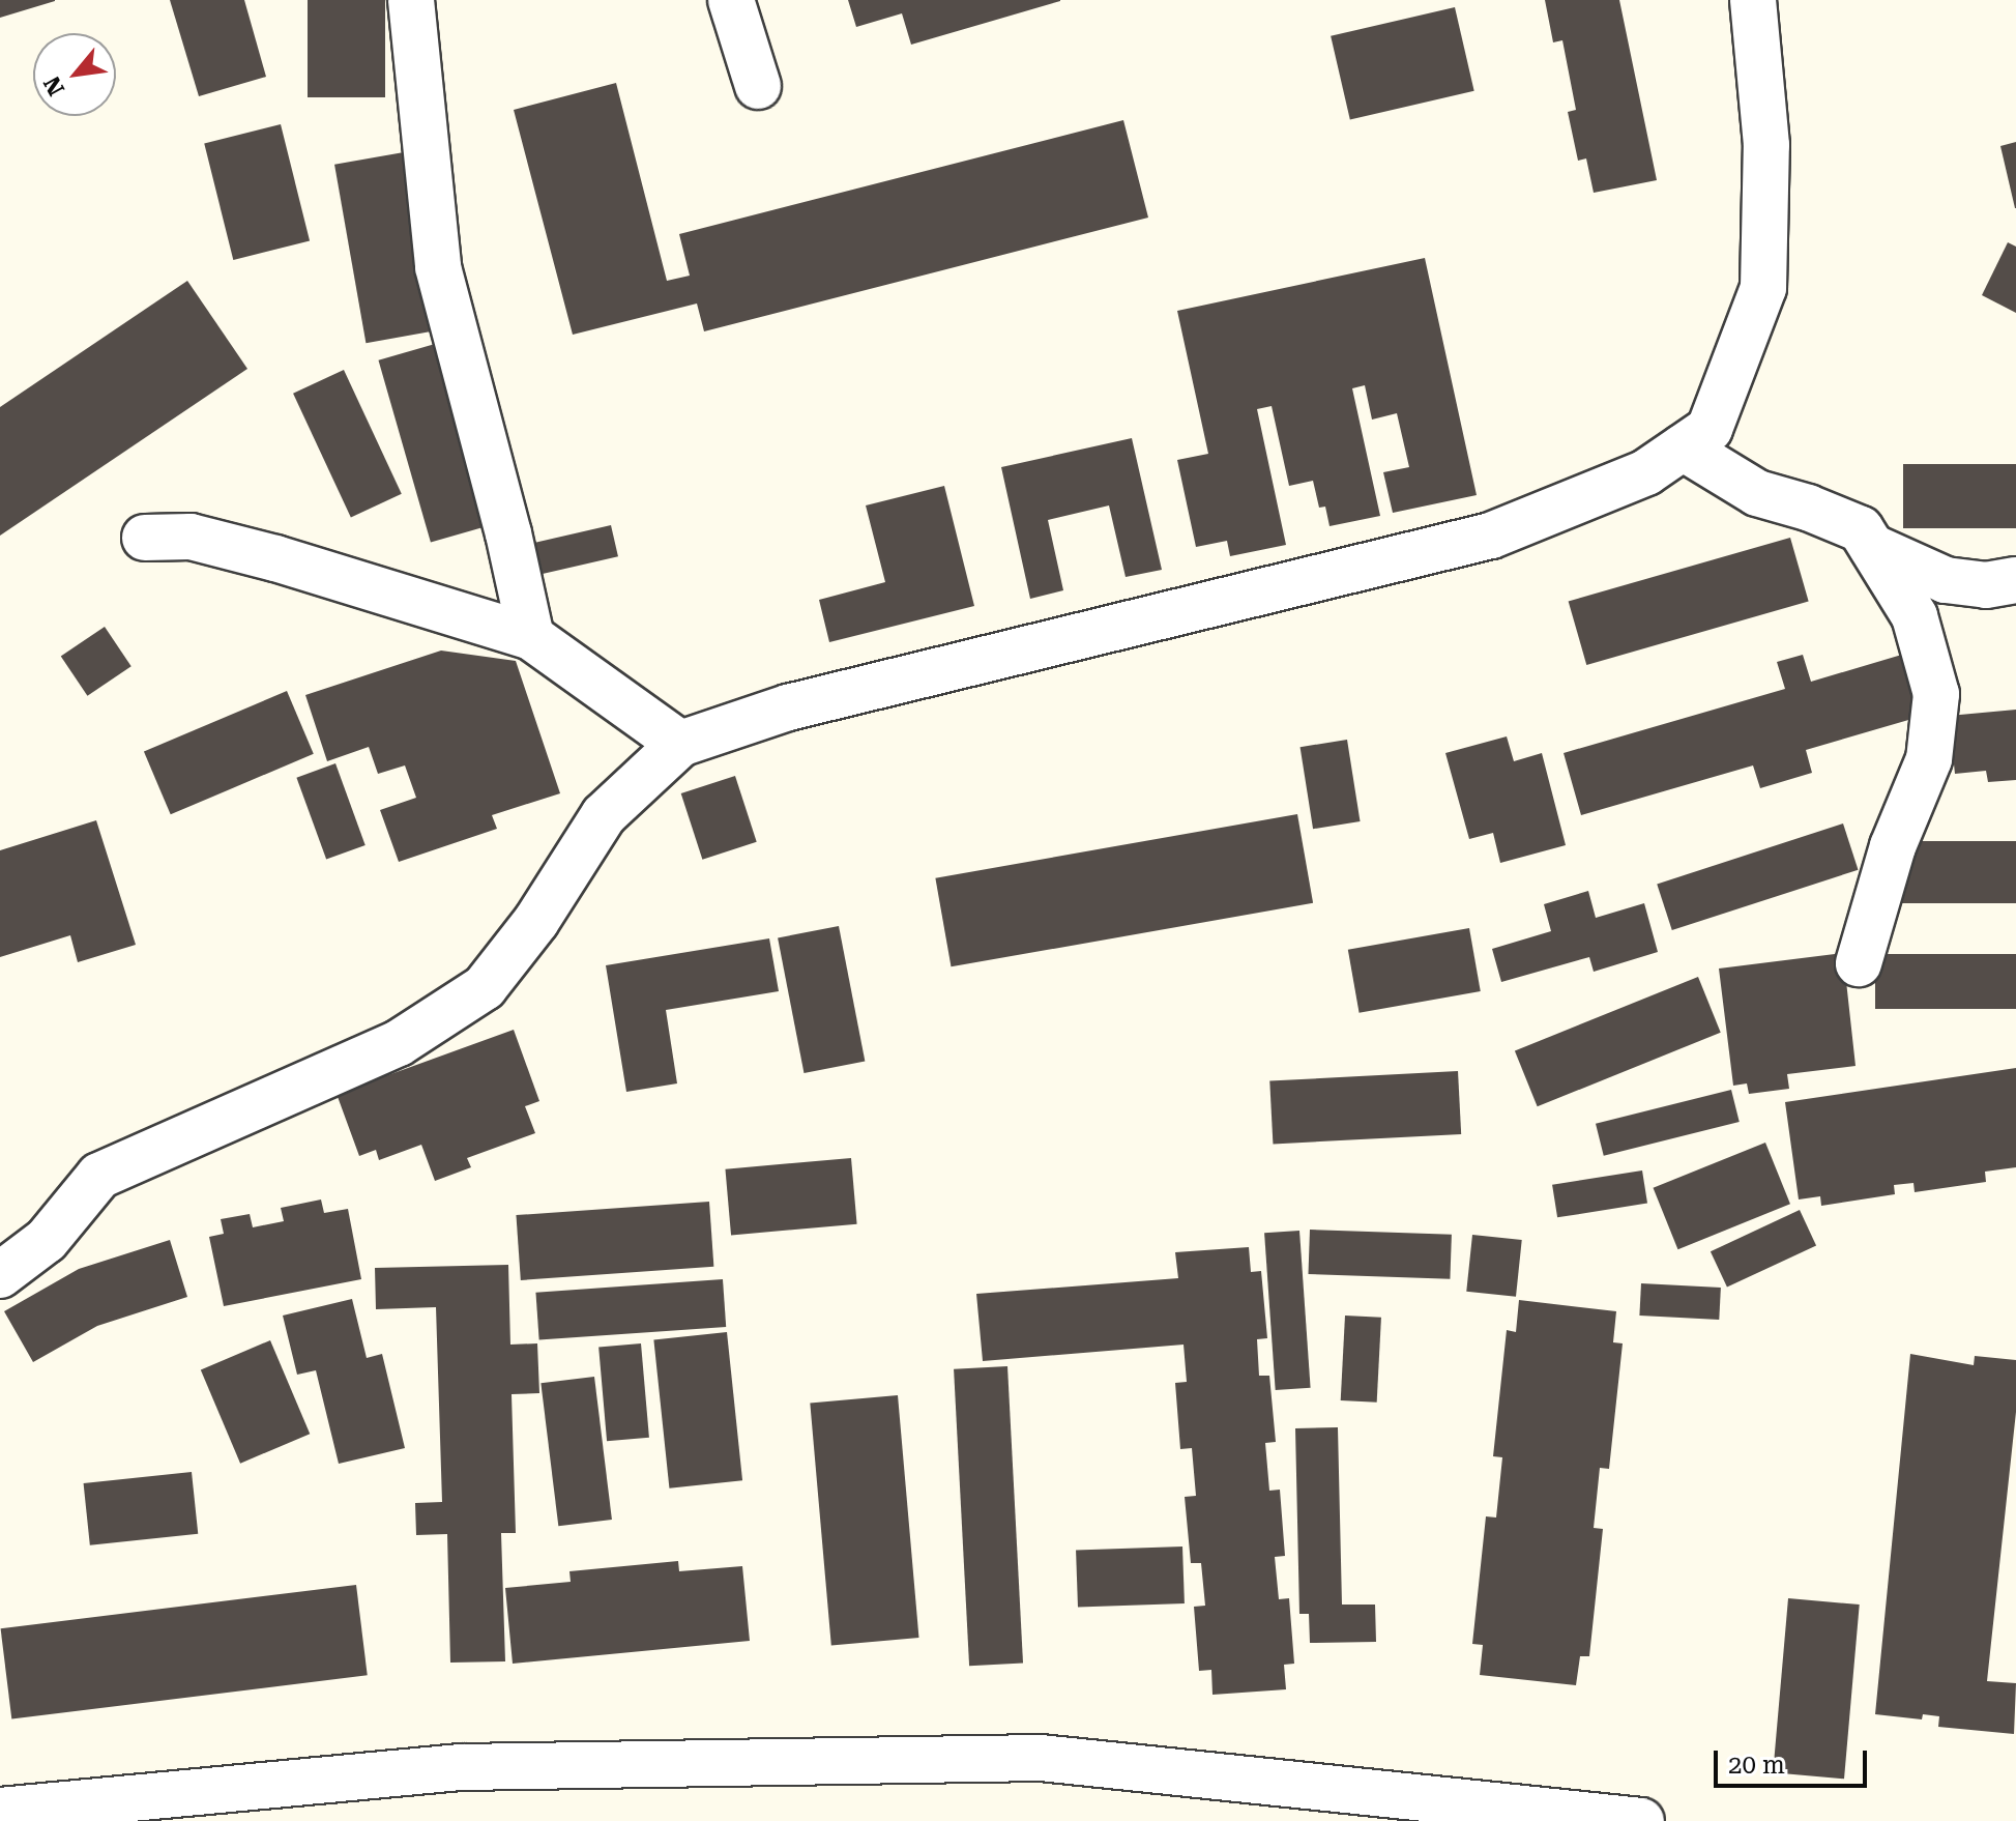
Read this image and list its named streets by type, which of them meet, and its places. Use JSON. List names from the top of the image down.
{
  "scale_bar": "20 m",
  "north": "bottom left"
}
